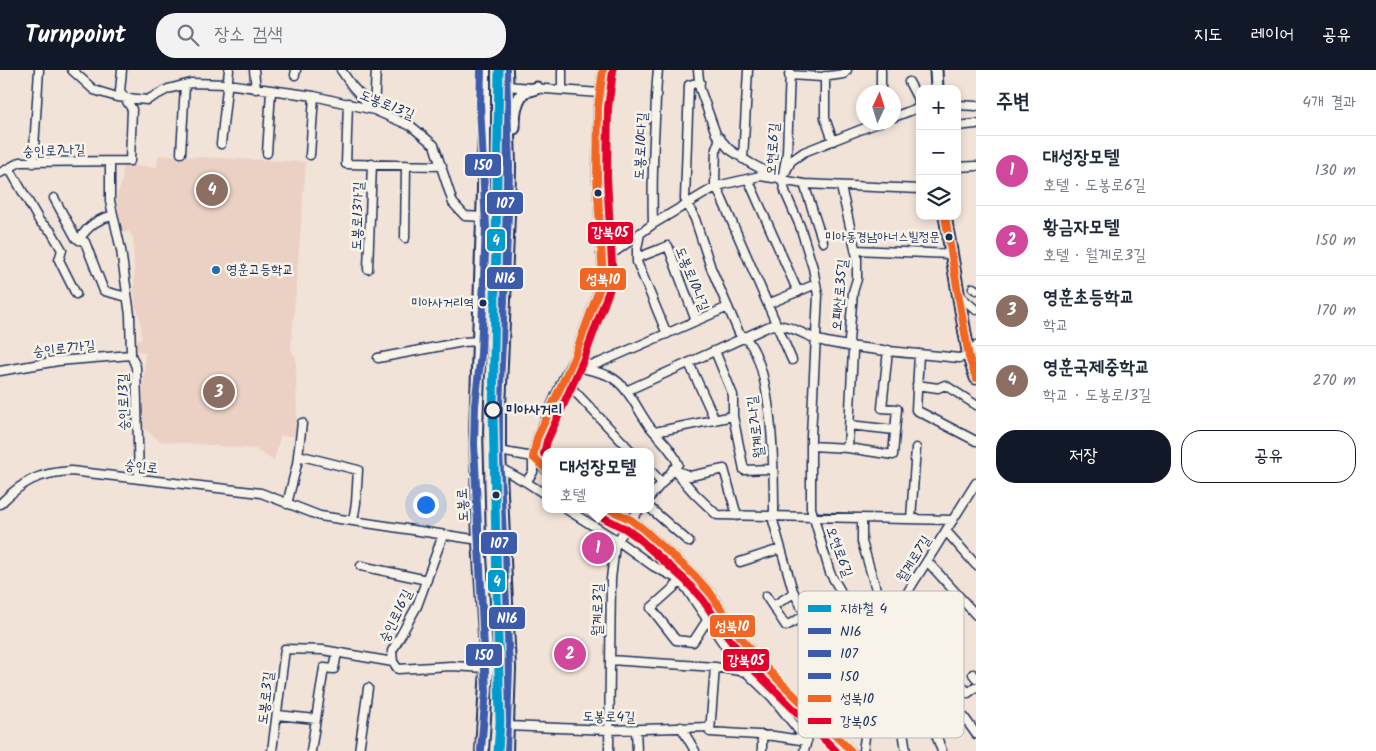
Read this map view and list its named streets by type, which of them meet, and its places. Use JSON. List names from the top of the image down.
{
  "streets": {
    "main road": ["도봉로"],
    "street": [
      "도봉로13길",
      "도봉로10다길",
      "오현로6길",
      "숭인로7나길",
      "도봉로13가길",
      "도봉로10나길",
      "오패산로35길",
      "숭인로7가길",
      "숭인로13길",
      "월계로7나길",
      "숭인로",
      "월계로7길",
      "월계로3길",
      "숭인로16길",
      "도봉로3길",
      "도봉로4길"
    ]
  },
  "crossings": [
    ["도봉로13길", "숭인로7나길"],
    ["도봉로13길", "도봉로13가길"],
    ["도봉로13길", "도봉로"],
    ["숭인로7나길", "숭인로13길"],
    ["숭인로7가길", "숭인로13길"],
    ["숭인로13길", "숭인로"],
    ["숭인로", "도봉로"],
    ["숭인로", "숭인로16길"],
    ["월계로7길", "도봉로4길"],
    ["월계로3길", "도봉로4길"],
    ["숭인로16길", "도봉로3길"]
  ],
  "places": [
    "미아동경남아너스빌정문",
    "영훈고등학교",
    "미아사거리역",
    "미아사거리"
  ],
  "lines": [
    "metro line 4",
    "transit line N16",
    "transit line 107",
    "transit line 150",
    "transit line 성북10",
    "transit line 강북05"
  ],
  "legend": [
    "지하철 4",
    "N16",
    "107",
    "150",
    "성북10",
    "강북05"
  ],
  "north": "top",
  "page": {
    "header": "Turnpoint",
    "search": "장소 검색",
    "nav": ["지도", "레이어", "공유"],
    "heading": ["주변", "4개 결과"],
    "map_buttons": ["+", "−"],
    "list": [
      {
        "mark": "1",
        "name": "대성장모텔",
        "note": "호텔 · 도봉로6길",
        "value": "130 m"
      },
      {
        "mark": "2",
        "name": "황금자모텔",
        "note": "호텔 · 월계로3길",
        "value": "150 m"
      },
      {
        "mark": "3",
        "name": "영훈초등학교",
        "note": "학교",
        "value": "170 m"
      },
      {
        "mark": "4",
        "name": "영훈국제중학교",
        "note": "학교 · 도봉로13길",
        "value": "270 m"
      }
    ],
    "pins": [
      "4",
      "3",
      "1",
      "2"
    ],
    "buttons": ["저장", "공유"],
    "popup": ["대성장모텔", "호텔"]
  }
}
